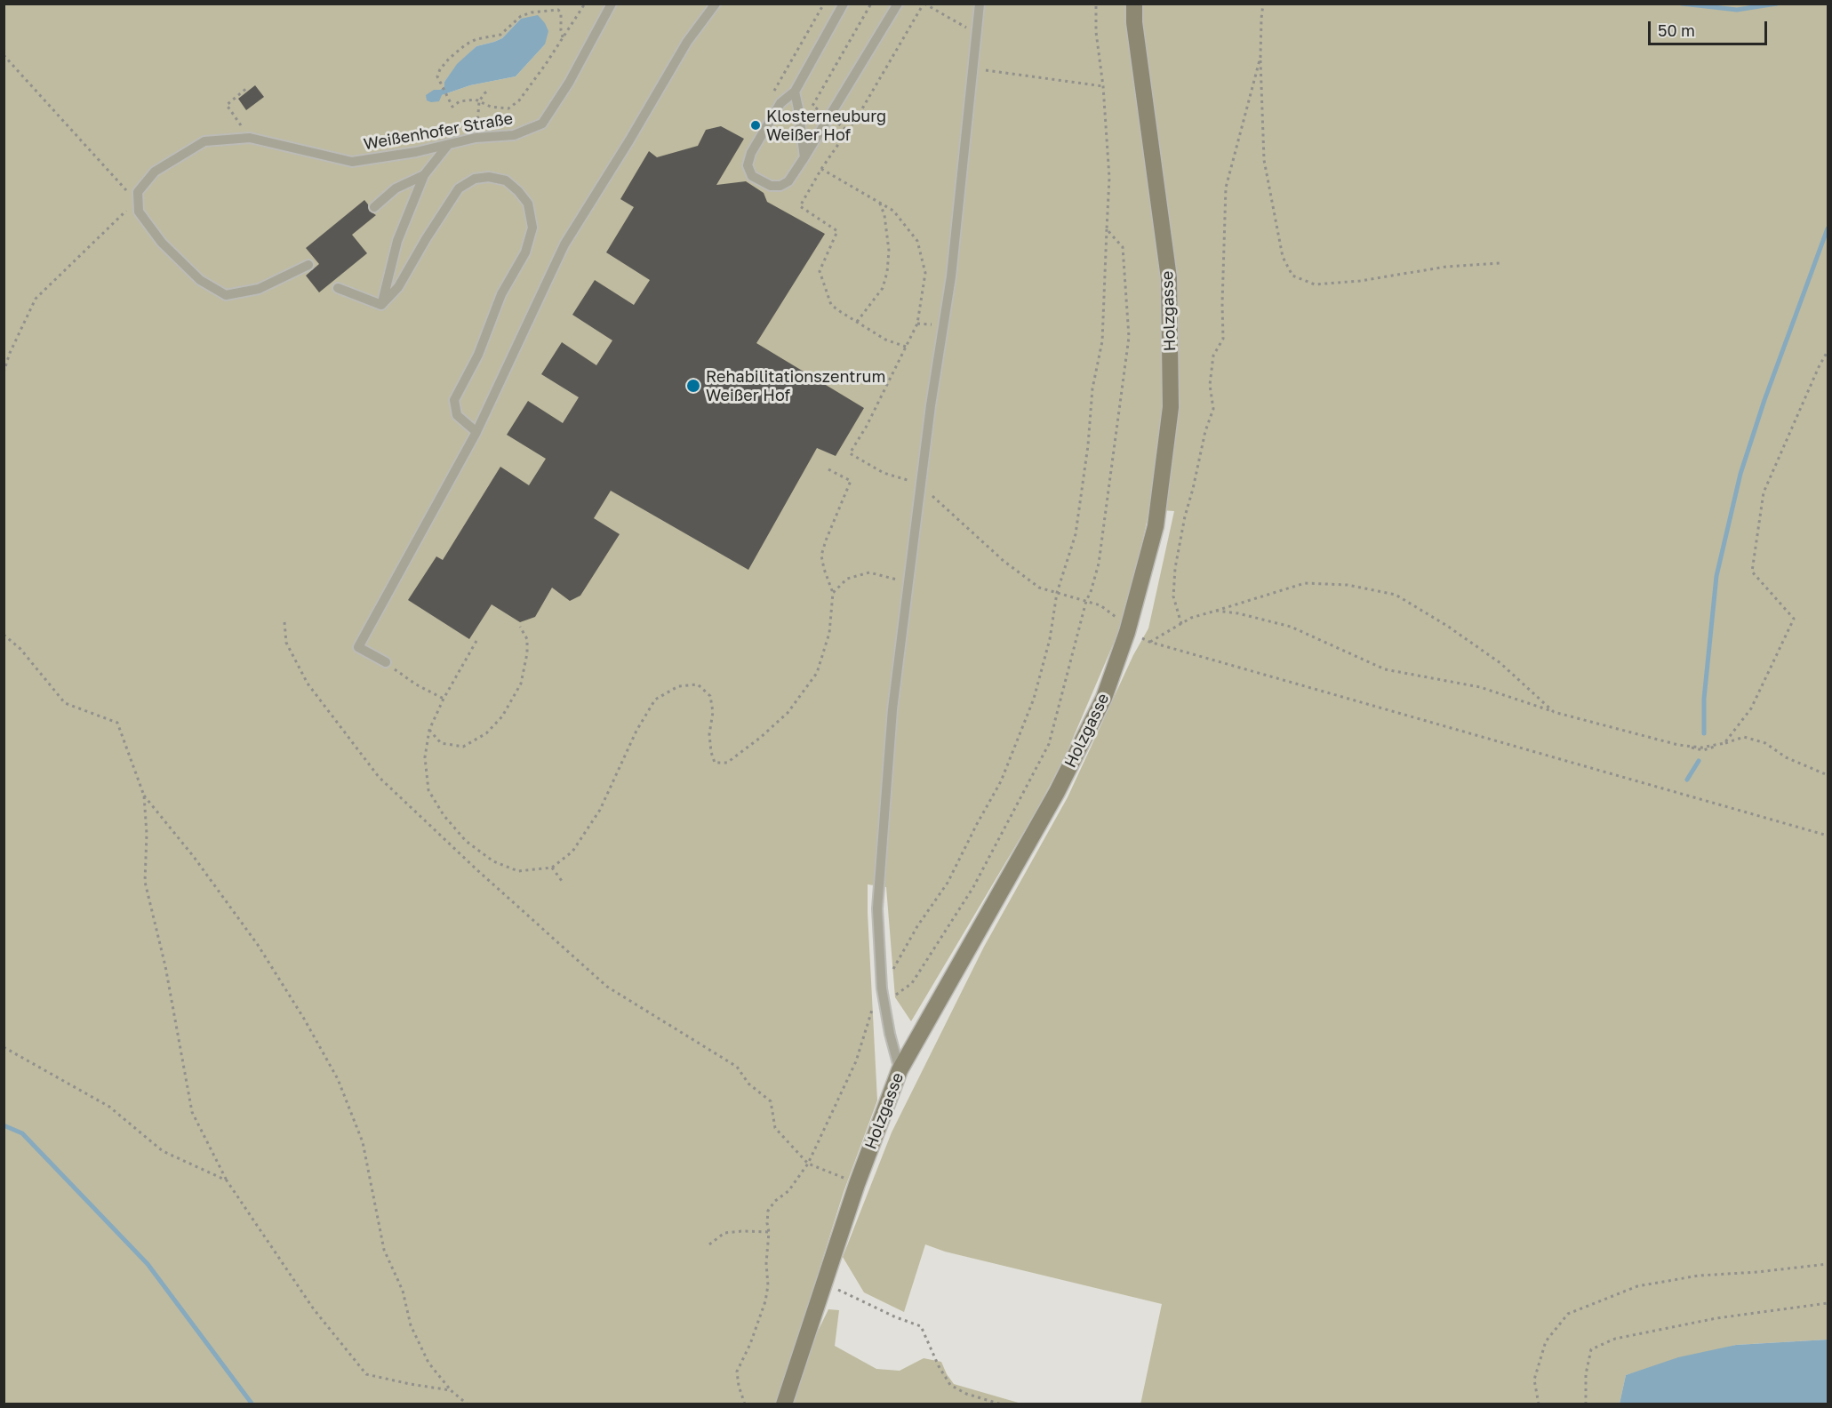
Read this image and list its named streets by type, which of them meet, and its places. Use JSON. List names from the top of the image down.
{
  "streets": {
    "street": ["Holzgasse"],
    "lane": ["Weißenhofer Straße"]
  },
  "places": ["Klosterneuburg Weißer Hof", "Rehabilitationszentrum Weißer Hof"],
  "scale_bar": "50 m"
}
